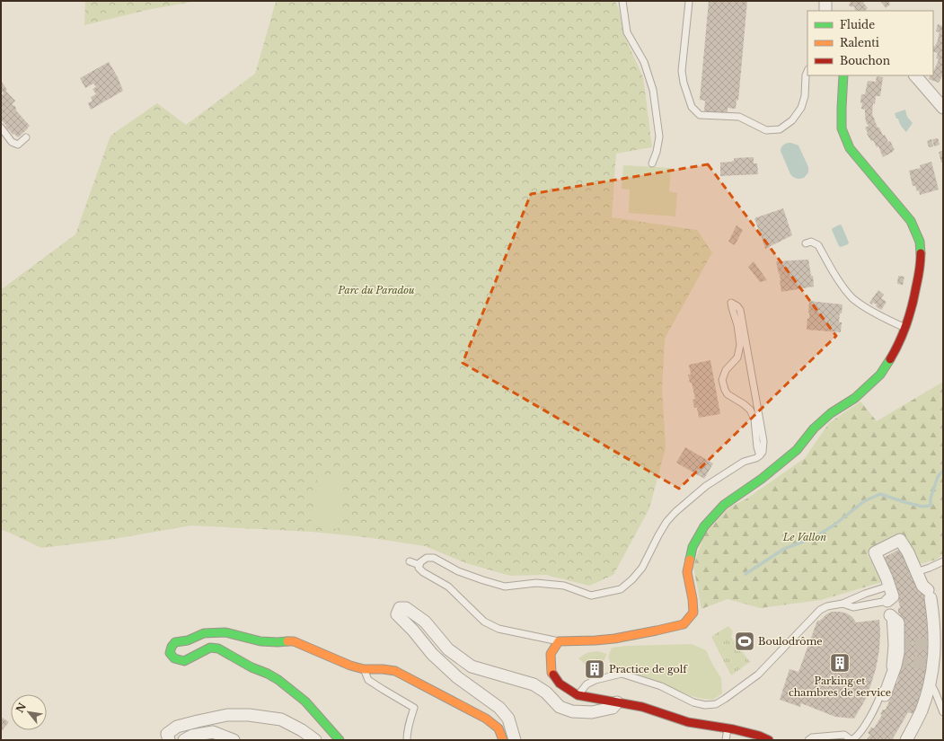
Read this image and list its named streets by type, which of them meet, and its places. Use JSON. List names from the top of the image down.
{
  "parks": ["Parc du Paradou", "Le Vallon"],
  "places": {
    "sports": ["Boulodrôme"],
    "building": ["Parking et chambres de service", "Practice de golf"]
  },
  "legend": ["Fluide", "Ralenti", "Bouchon"],
  "north": "top left"
}
